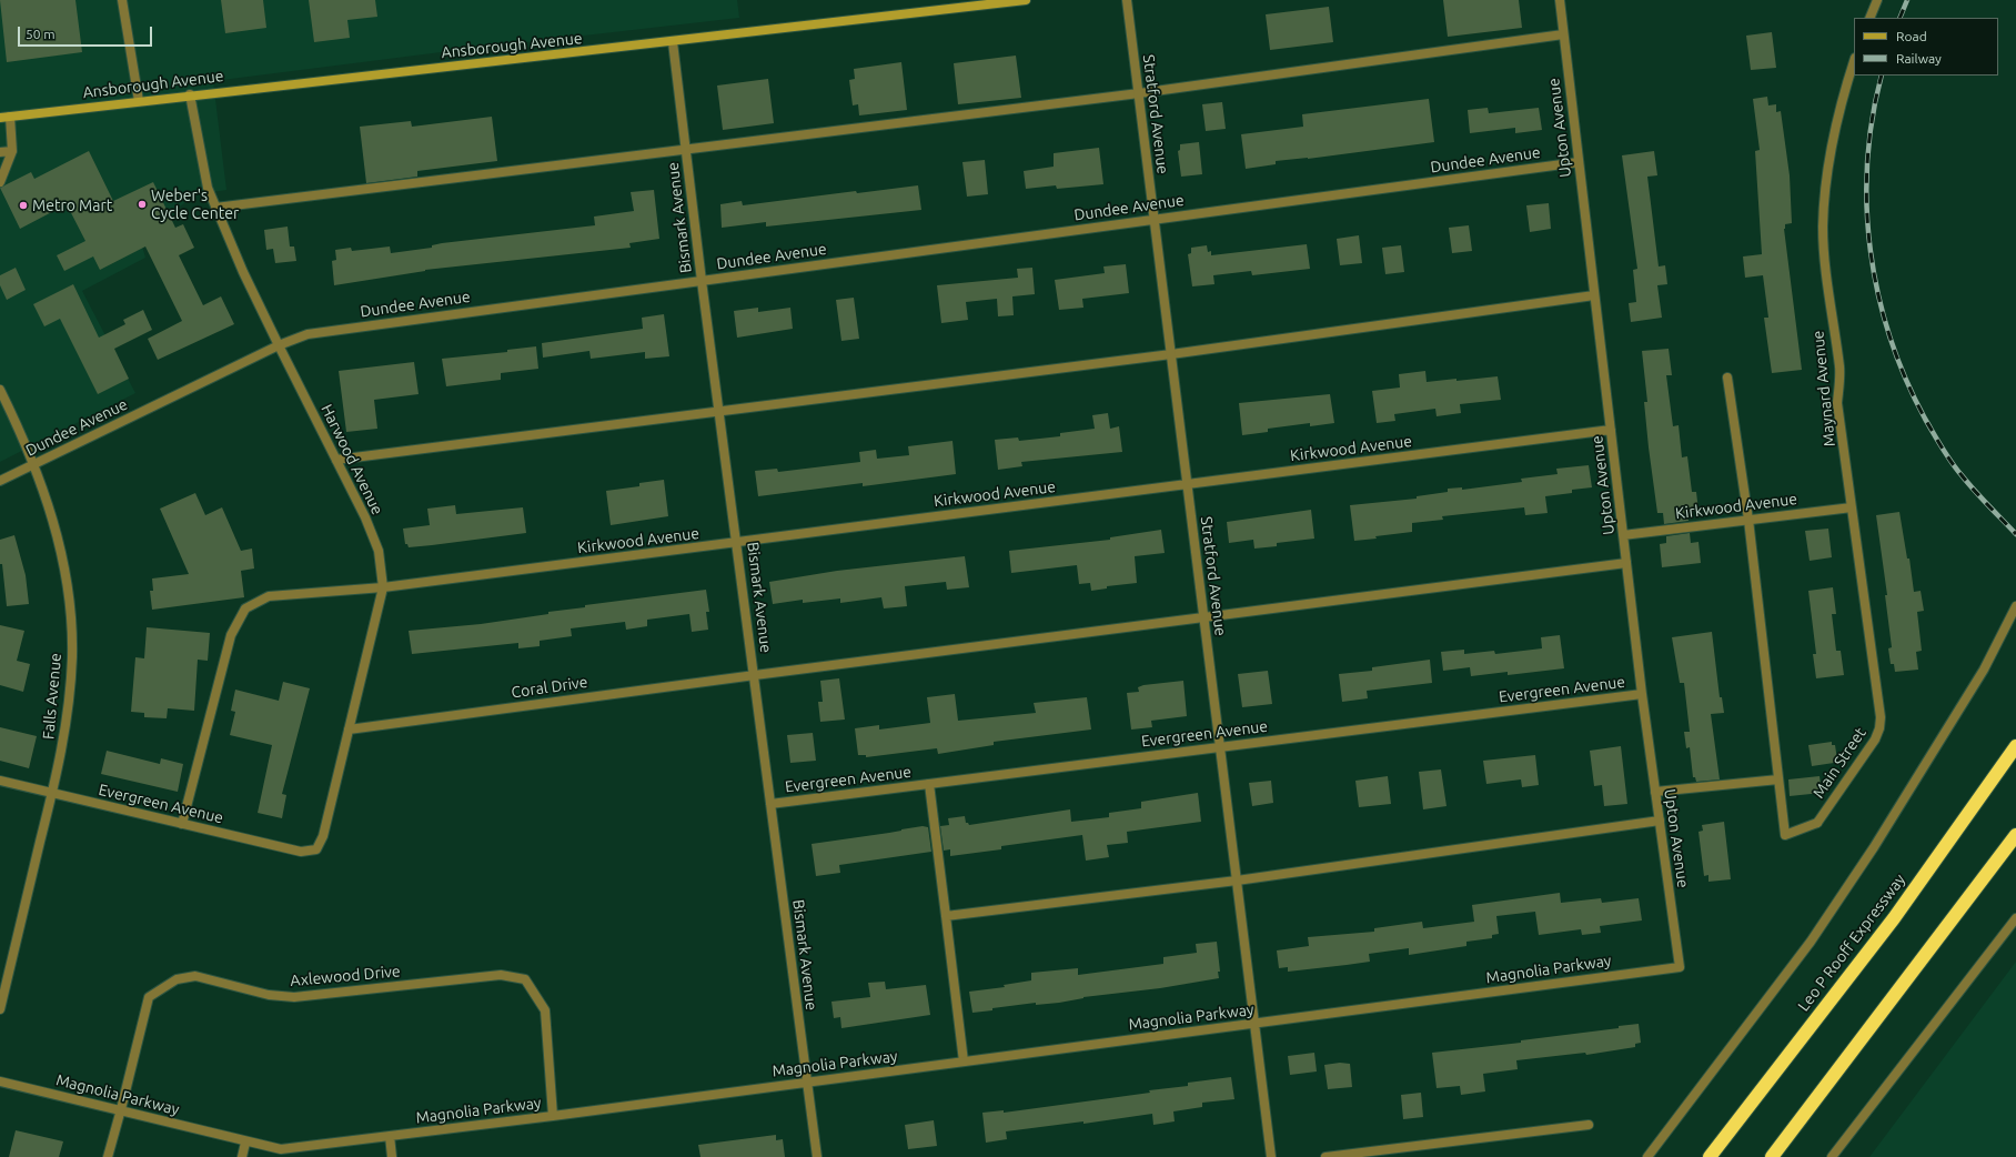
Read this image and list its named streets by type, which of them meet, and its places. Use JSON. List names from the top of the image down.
{
  "streets": {
    "highway": ["Leo P Rooff Expressway"],
    "main road": ["Ansborough Avenue"],
    "street": [
      "Stratford Avenue",
      "Upton Avenue",
      "Dundee Avenue",
      "Bismark Avenue",
      "Maynard Avenue",
      "Kirkwood Avenue",
      "Harwood Avenue",
      "Coral Drive",
      "Evergreen Avenue",
      "Falls Avenue",
      "Main Street",
      "Magnolia Parkway",
      "Axlewood Drive"
    ]
  },
  "crossings": [
    ["Ansborough Avenue", "Bismark Avenue"],
    ["Ansborough Avenue", "Harwood Avenue"],
    ["Stratford Avenue", "Dundee Avenue"],
    ["Stratford Avenue", "Kirkwood Avenue"],
    ["Stratford Avenue", "Coral Drive"],
    ["Stratford Avenue", "Evergreen Avenue"],
    ["Stratford Avenue", "Magnolia Parkway"],
    ["Upton Avenue", "Dundee Avenue"],
    ["Upton Avenue", "Kirkwood Avenue"],
    ["Upton Avenue", "Coral Drive"],
    ["Upton Avenue", "Evergreen Avenue"],
    ["Upton Avenue", "Magnolia Parkway"],
    ["Dundee Avenue", "Bismark Avenue"],
    ["Dundee Avenue", "Harwood Avenue"],
    ["Dundee Avenue", "Falls Avenue"],
    ["Bismark Avenue", "Kirkwood Avenue"],
    ["Bismark Avenue", "Coral Drive"],
    ["Bismark Avenue", "Evergreen Avenue"],
    ["Bismark Avenue", "Magnolia Parkway"],
    ["Maynard Avenue", "Kirkwood Avenue"],
    ["Maynard Avenue", "Main Street"],
    ["Kirkwood Avenue", "Harwood Avenue"],
    ["Kirkwood Avenue", "Evergreen Avenue"],
    ["Harwood Avenue", "Coral Drive"],
    ["Harwood Avenue", "Evergreen Avenue"],
    ["Evergreen Avenue", "Falls Avenue"],
    ["Magnolia Parkway", "Axlewood Drive"]
  ],
  "places": ["Weber's Cycle Center", "Metro Mart"],
  "legend": ["Road", "Railway"],
  "scale_bar": "50 m"
}
